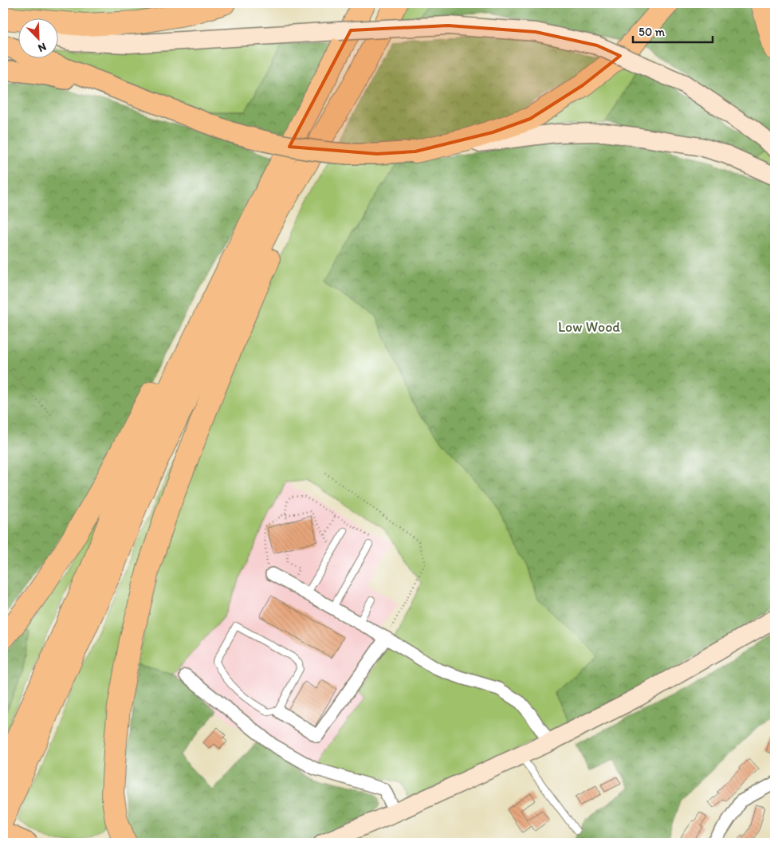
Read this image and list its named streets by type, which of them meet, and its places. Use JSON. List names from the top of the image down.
{
  "parks": ["Low Wood"],
  "scale_bar": "50 m",
  "north": "bottom right"
}
